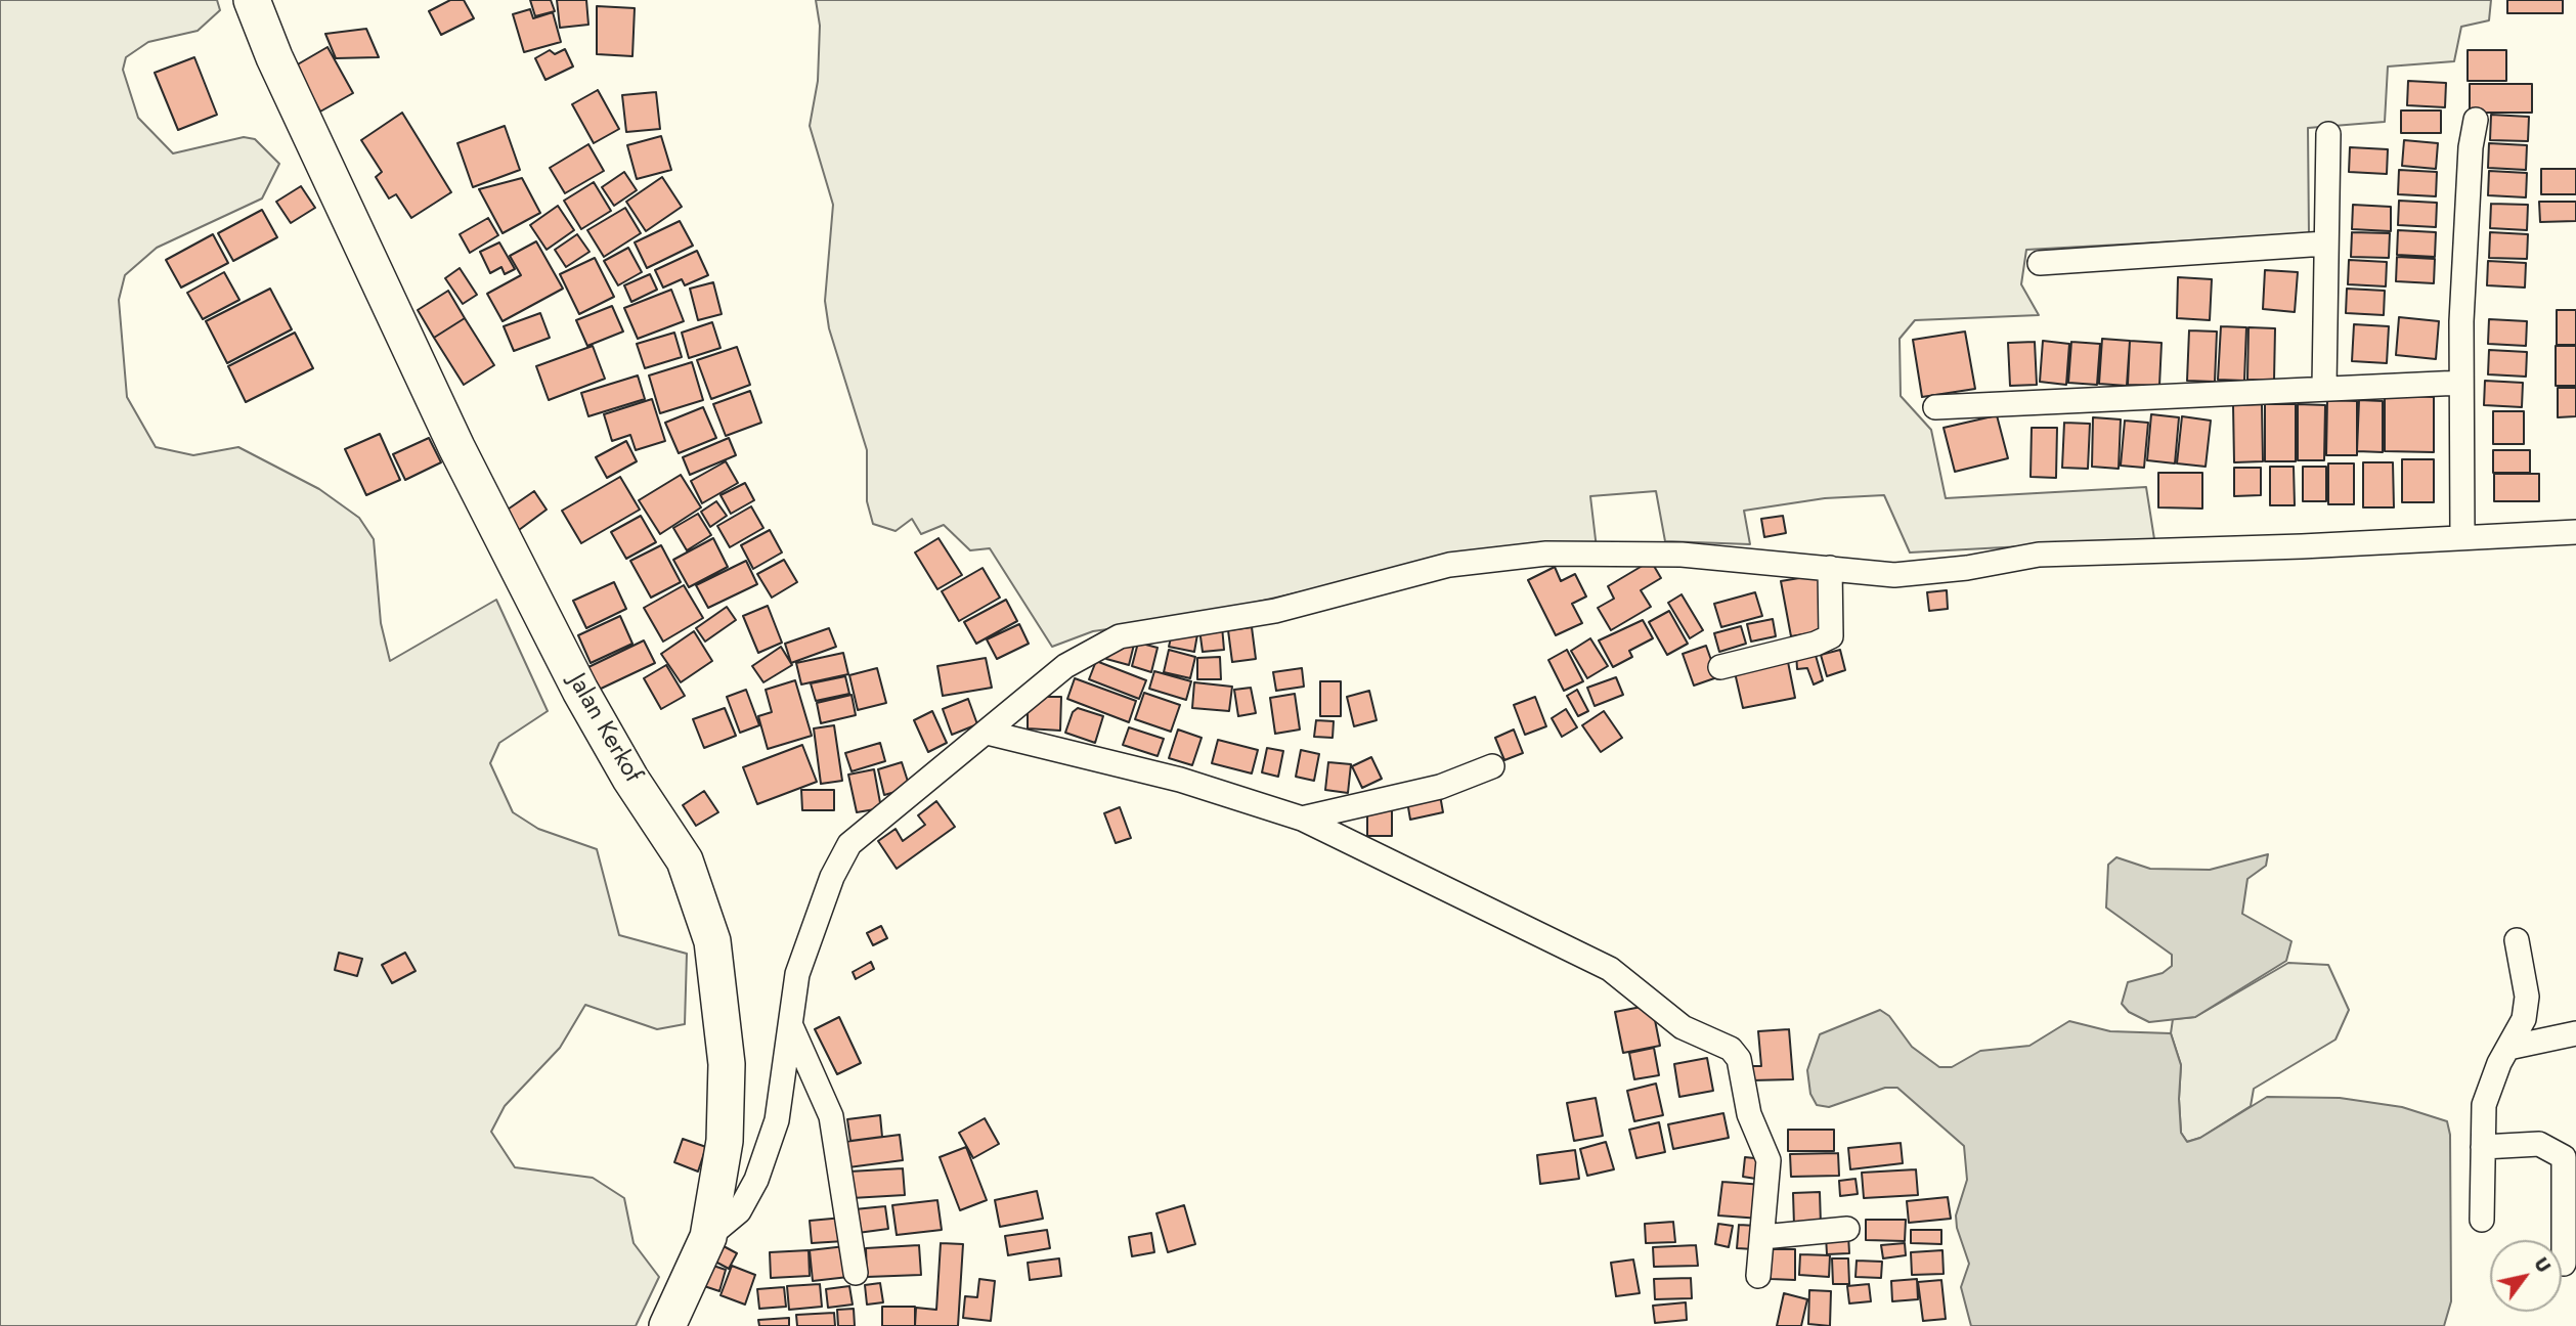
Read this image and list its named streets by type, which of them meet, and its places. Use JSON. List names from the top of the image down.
{
  "streets": {
    "main road": ["Jalan Kerkof"]
  },
  "north": "top right"
}
